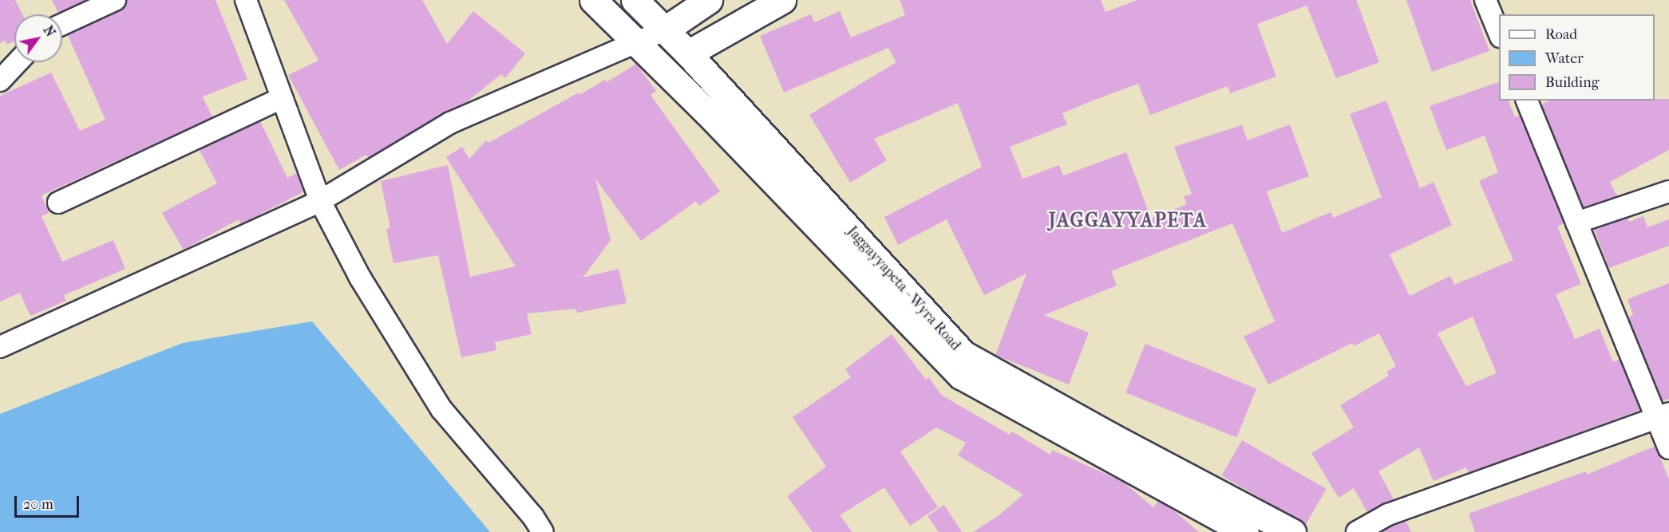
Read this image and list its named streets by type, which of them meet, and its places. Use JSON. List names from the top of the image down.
{
  "streets": {
    "main road": ["Jaggayyapeta - Wyra Road"]
  },
  "districts": ["JAGGAYYAPETA"],
  "legend": ["Road", "Water", "Building"],
  "scale_bar": "20 m",
  "north": "top right"
}
